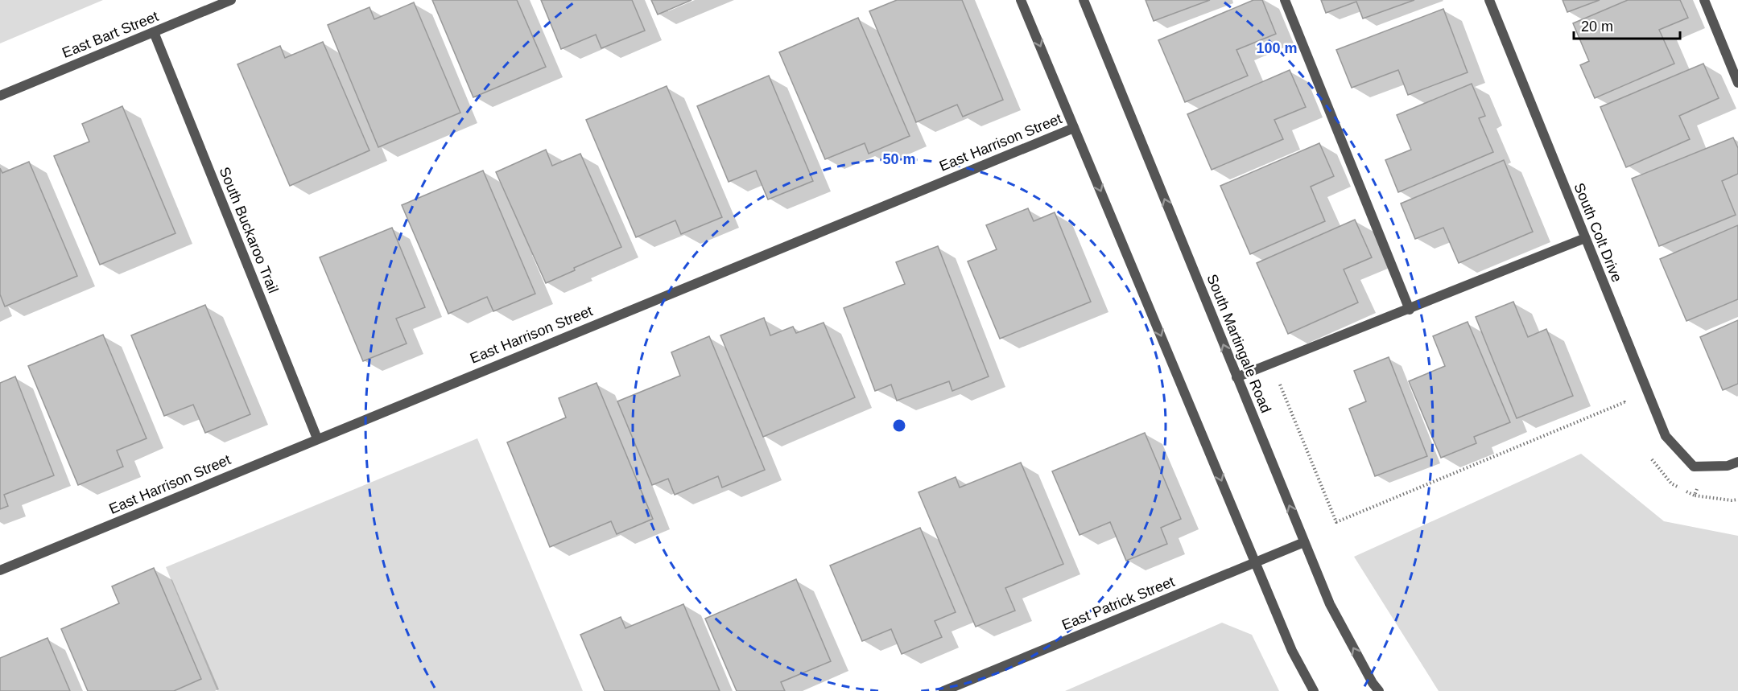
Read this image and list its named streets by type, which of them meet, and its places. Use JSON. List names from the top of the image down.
{
  "streets": {
    "street": [
      "East Bart Street",
      "East Harrison Street",
      "South Buckaroo Trail",
      "South Colt Drive",
      "South Martingale Road",
      "East Patrick Street"
    ]
  },
  "crossings": [
    ["East Bart Street", "South Buckaroo Trail"],
    ["East Harrison Street", "South Buckaroo Trail"],
    ["South Martingale Road", "East Patrick Street"]
  ],
  "scale_bar": "20 m",
  "rings": ["100 m", "50 m"]
}
